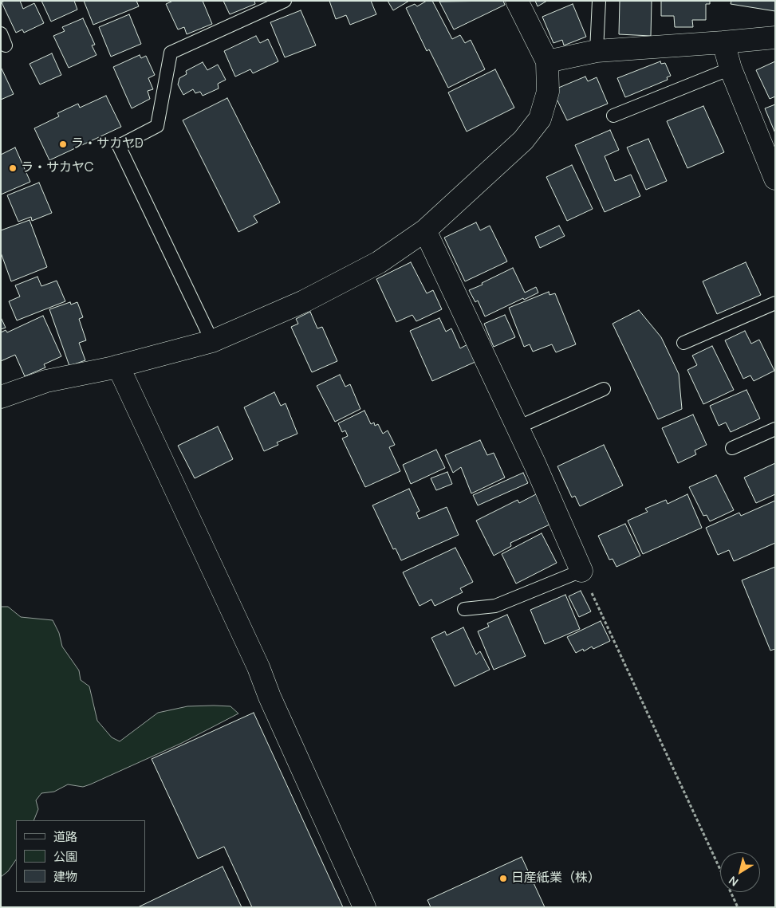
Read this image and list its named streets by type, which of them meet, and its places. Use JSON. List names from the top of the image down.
{
  "places": ["ラ・サカヤD", "ラ・サカヤC", "日産紙業（株）"],
  "legend": ["道路", "公園", "建物"],
  "north": "bottom left"
}
